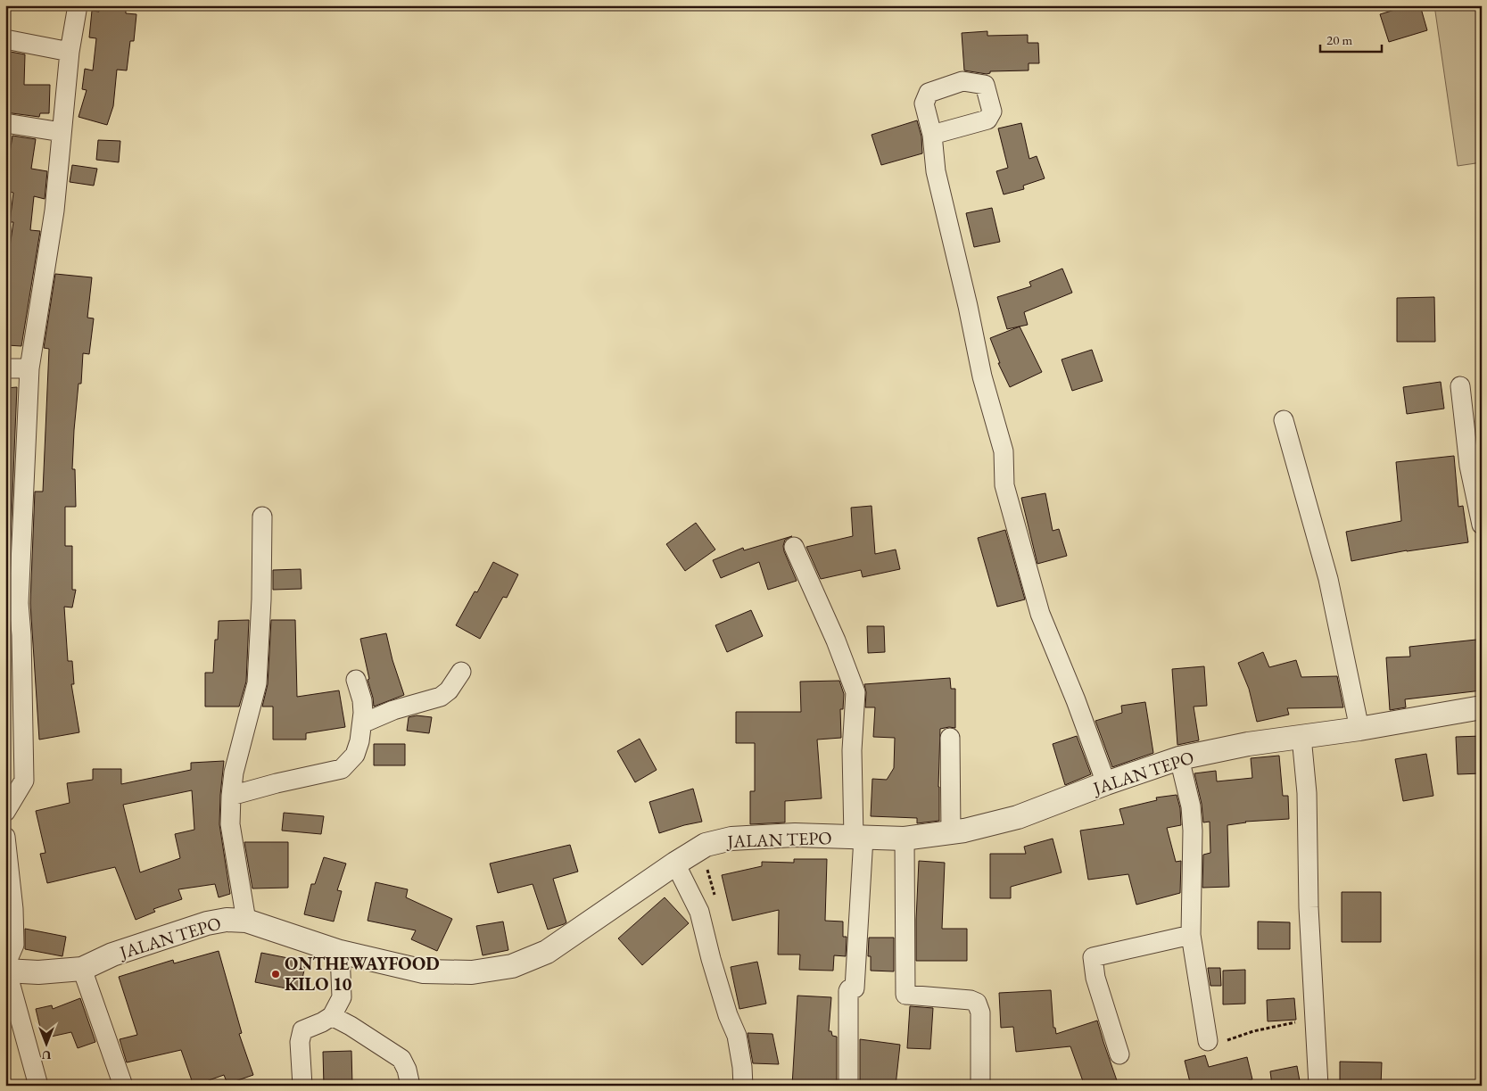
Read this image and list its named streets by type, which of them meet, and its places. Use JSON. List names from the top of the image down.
{
  "streets": {
    "street": ["JALAN TEPO"]
  },
  "places": ["ONTHEWAYFOOD KILO 10"],
  "scale_bar": "20 m",
  "north": "bottom"
}
